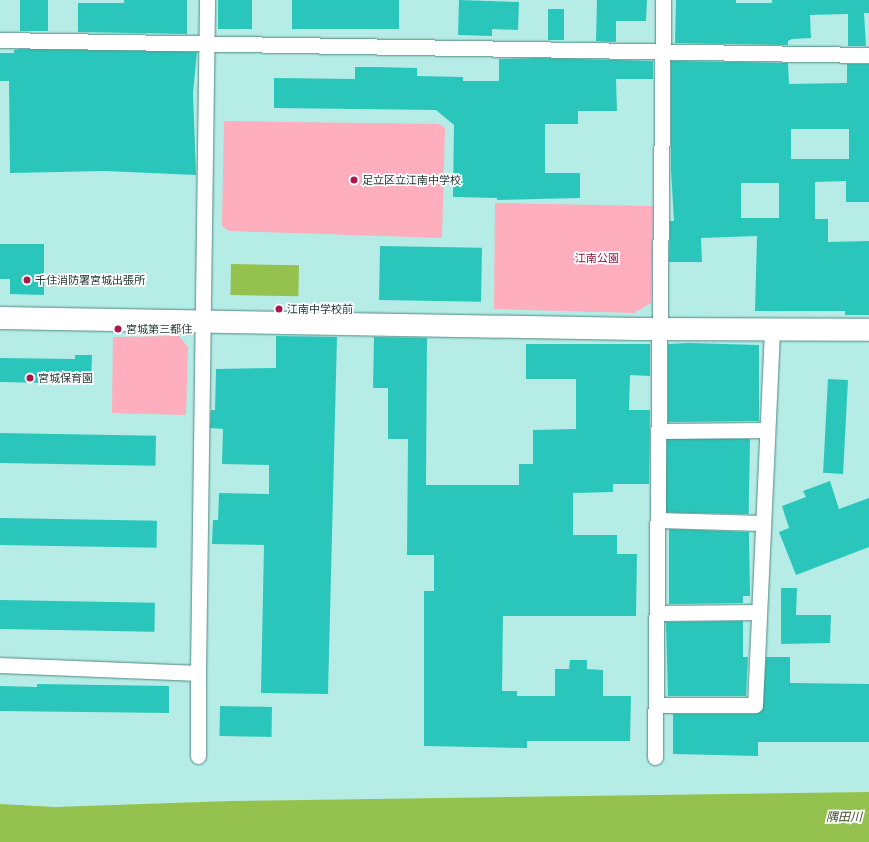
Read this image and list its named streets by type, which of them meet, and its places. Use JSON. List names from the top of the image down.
{
  "water": ["隅田川"],
  "parks": ["江南公園"],
  "places": [
    "足立区立江南中学校",
    "千住消防署宮城出張所",
    "江南中学校前",
    "宮城第三都住",
    "宮城保育園"
  ]
}
